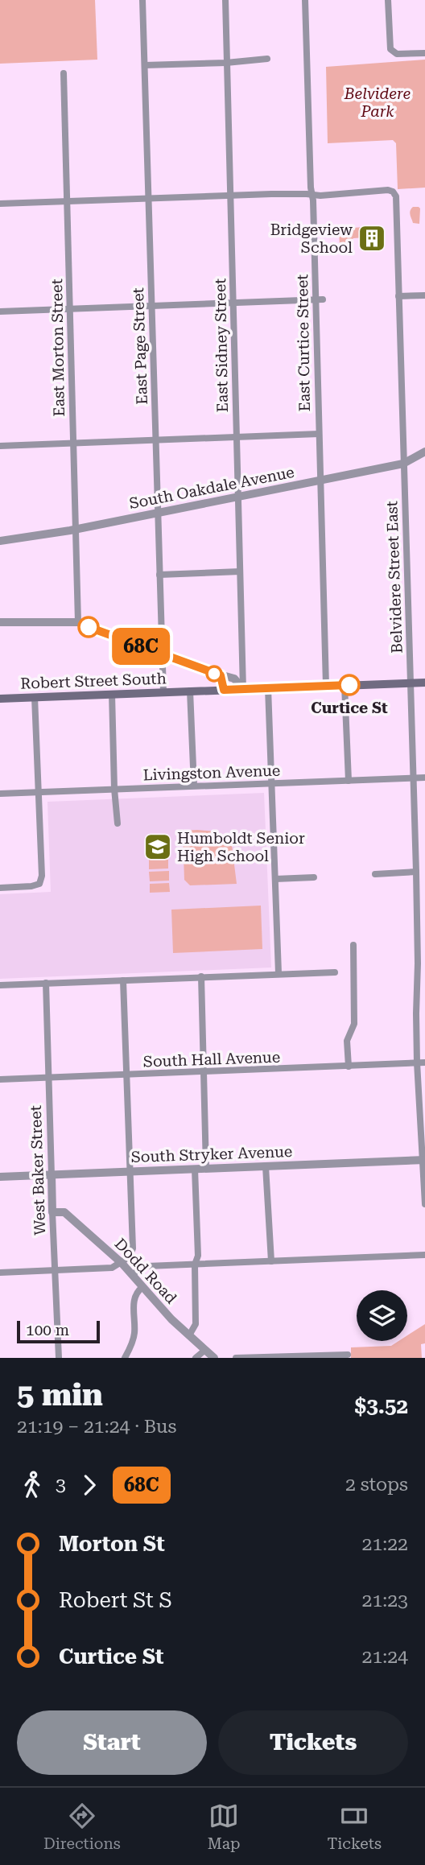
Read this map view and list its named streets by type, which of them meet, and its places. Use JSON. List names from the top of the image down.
{
  "streets": {
    "main road": ["Robert Street South"],
    "street": [
      "East Curtice Street",
      "East Sidney Street",
      "East Page Street",
      "East Morton Street",
      "South Oakdale Avenue",
      "Belvidere Street East",
      "Livingston Avenue",
      "South Hall Avenue",
      "South Stryker Avenue",
      "West Baker Street",
      "Dodd Road"
    ]
  },
  "crossings": [
    ["East Curtice Street", "South Oakdale Avenue"],
    ["East Curtice Street", "Belvidere Street East"],
    ["East Curtice Street", "Robert Street South"],
    ["East Sidney Street", "South Oakdale Avenue"],
    ["East Sidney Street", "Robert Street South"],
    ["East Page Street", "South Oakdale Avenue"],
    ["East Page Street", "Robert Street South"],
    ["East Morton Street", "South Oakdale Avenue"],
    ["South Oakdale Avenue", "Belvidere Street East"],
    ["Belvidere Street East", "Robert Street South"],
    ["Belvidere Street East", "Livingston Avenue"],
    ["Belvidere Street East", "South Hall Avenue"],
    ["Belvidere Street East", "South Stryker Avenue"],
    ["South Hall Avenue", "West Baker Street"],
    ["South Stryker Avenue", "West Baker Street"],
    ["West Baker Street", "Dodd Road"]
  ],
  "parks": ["Belvidere Park"],
  "places": {
    "building": ["Bridgeview School"],
    "other": ["Curtice St"],
    "school or university": ["Humboldt Senior High School"]
  },
  "lines": ["bus line 68C"],
  "scale_bar": "100 m",
  "page": {
    "on_map": "68C",
    "scale": "100 m",
    "heading": ["5 min", "21:19 – 21:24 · Bus", "$3.52"],
    "legs": ["3", "68C", "2 stops"],
    "list": [
      {
        "name": "Morton St",
        "value": "21:22"
      },
      {
        "name": "Robert St S",
        "value": "21:23"
      },
      {
        "name": "Curtice St",
        "value": "21:24"
      }
    ],
    "buttons": ["Start", "Tickets"],
    "tabs": ["Directions", "Map", "Tickets"]
  }
}
